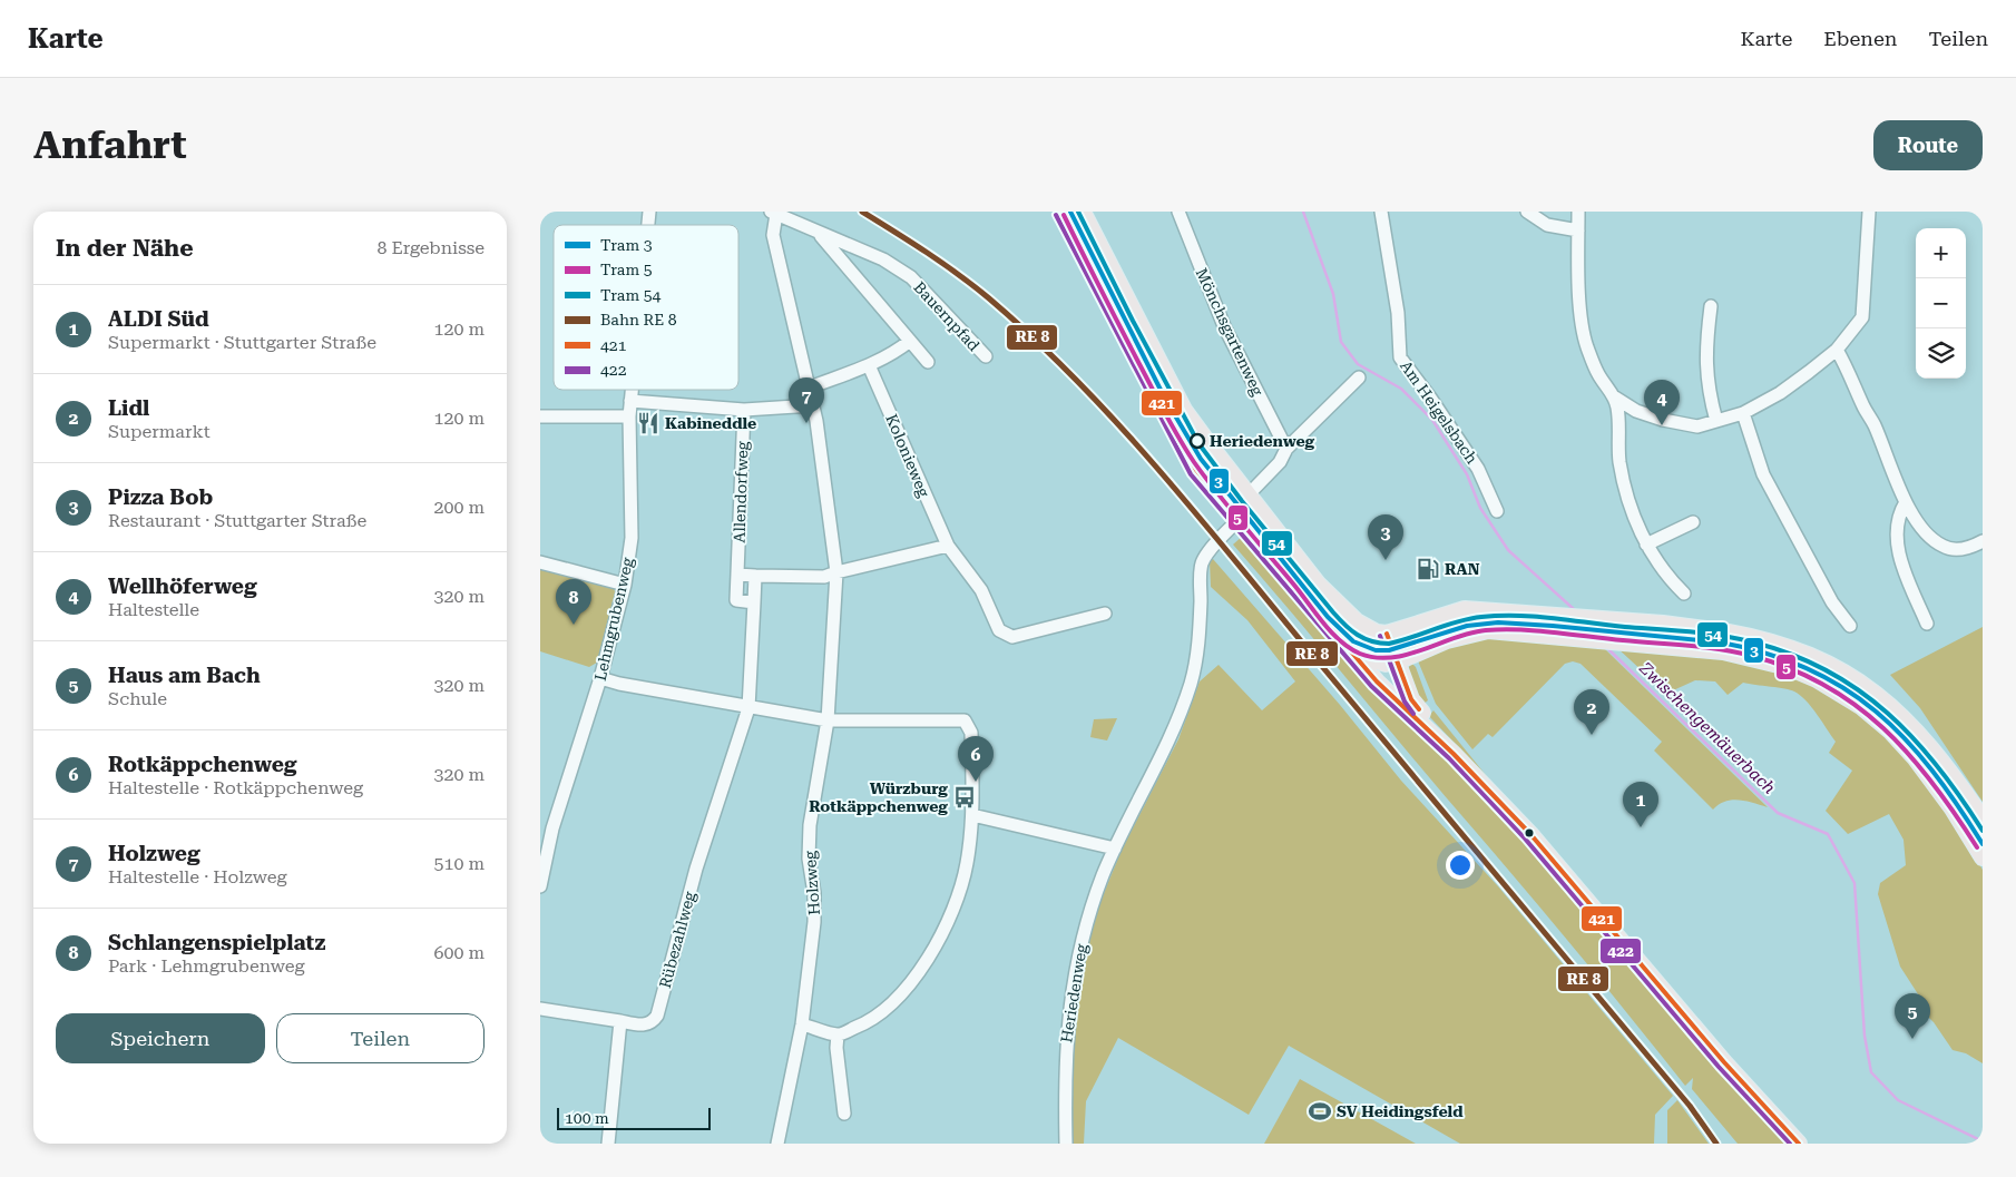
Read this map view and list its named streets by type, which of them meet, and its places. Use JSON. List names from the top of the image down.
{
  "streets": {
    "street": [
      "Bauernpfad",
      "Mönchsgartenweg",
      "Am Heigelsbach",
      "Kolonieweg",
      "Allendorfweg",
      "Lehmgrubenweg",
      "Holzweg",
      "Rübezahlweg",
      "Heriedenweg"
    ]
  },
  "crossings": [
    ["Bauernpfad", "Holzweg"]
  ],
  "water": ["Zwischengemäuerbach"],
  "places": {
    "restaurant": ["Kabineddle"],
    "other": ["Heriedenweg"],
    "fuel station": ["RAN"],
    "bus stop": ["Würzburg Rotkäppchenweg"],
    "sports": ["SV Heidingsfeld"]
  },
  "lines": [
    "tram line 3",
    "tram line 54",
    "transit line 421",
    "tram line 5",
    "transit line 422"
  ],
  "legend": [
    "Tram 3",
    "Tram 5",
    "Tram 54",
    "Bahn RE 8",
    "421",
    "422"
  ],
  "scale_bar": "100 m",
  "page": {
    "header": "Karte",
    "nav": ["Karte", "Ebenen", "Teilen"],
    "buttons": [
      "Route",
      ["Speichern", "Teilen"]
    ],
    "title": "Anfahrt",
    "heading": ["In der Nähe", "8 Ergebnisse"],
    "map_buttons": ["+", "−"],
    "list": [
      {
        "mark": "1",
        "name": "ALDI Süd",
        "note": "Supermarkt · Stuttgarter Straße",
        "value": "120 m"
      },
      {
        "mark": "2",
        "name": "Lidl",
        "note": "Supermarkt",
        "value": "120 m"
      },
      {
        "mark": "3",
        "name": "Pizza Bob",
        "note": "Restaurant · Stuttgarter Straße",
        "value": "200 m"
      },
      {
        "mark": "4",
        "name": "Wellhöferweg",
        "note": "Haltestelle",
        "value": "320 m"
      },
      {
        "mark": "5",
        "name": "Haus am Bach",
        "note": "Schule",
        "value": "320 m"
      },
      {
        "mark": "6",
        "name": "Rotkäppchenweg",
        "note": "Haltestelle · Rotkäppchenweg",
        "value": "320 m"
      },
      {
        "mark": "7",
        "name": "Holzweg",
        "note": "Haltestelle · Holzweg",
        "value": "510 m"
      },
      {
        "mark": "8",
        "name": "Schlangenspielplatz",
        "note": "Park · Lehmgrubenweg",
        "value": "600 m"
      }
    ],
    "pins": [
      "7",
      "4",
      "3",
      "8",
      "2",
      "6",
      "1",
      "5"
    ],
    "scale": "100 m"
  }
}
